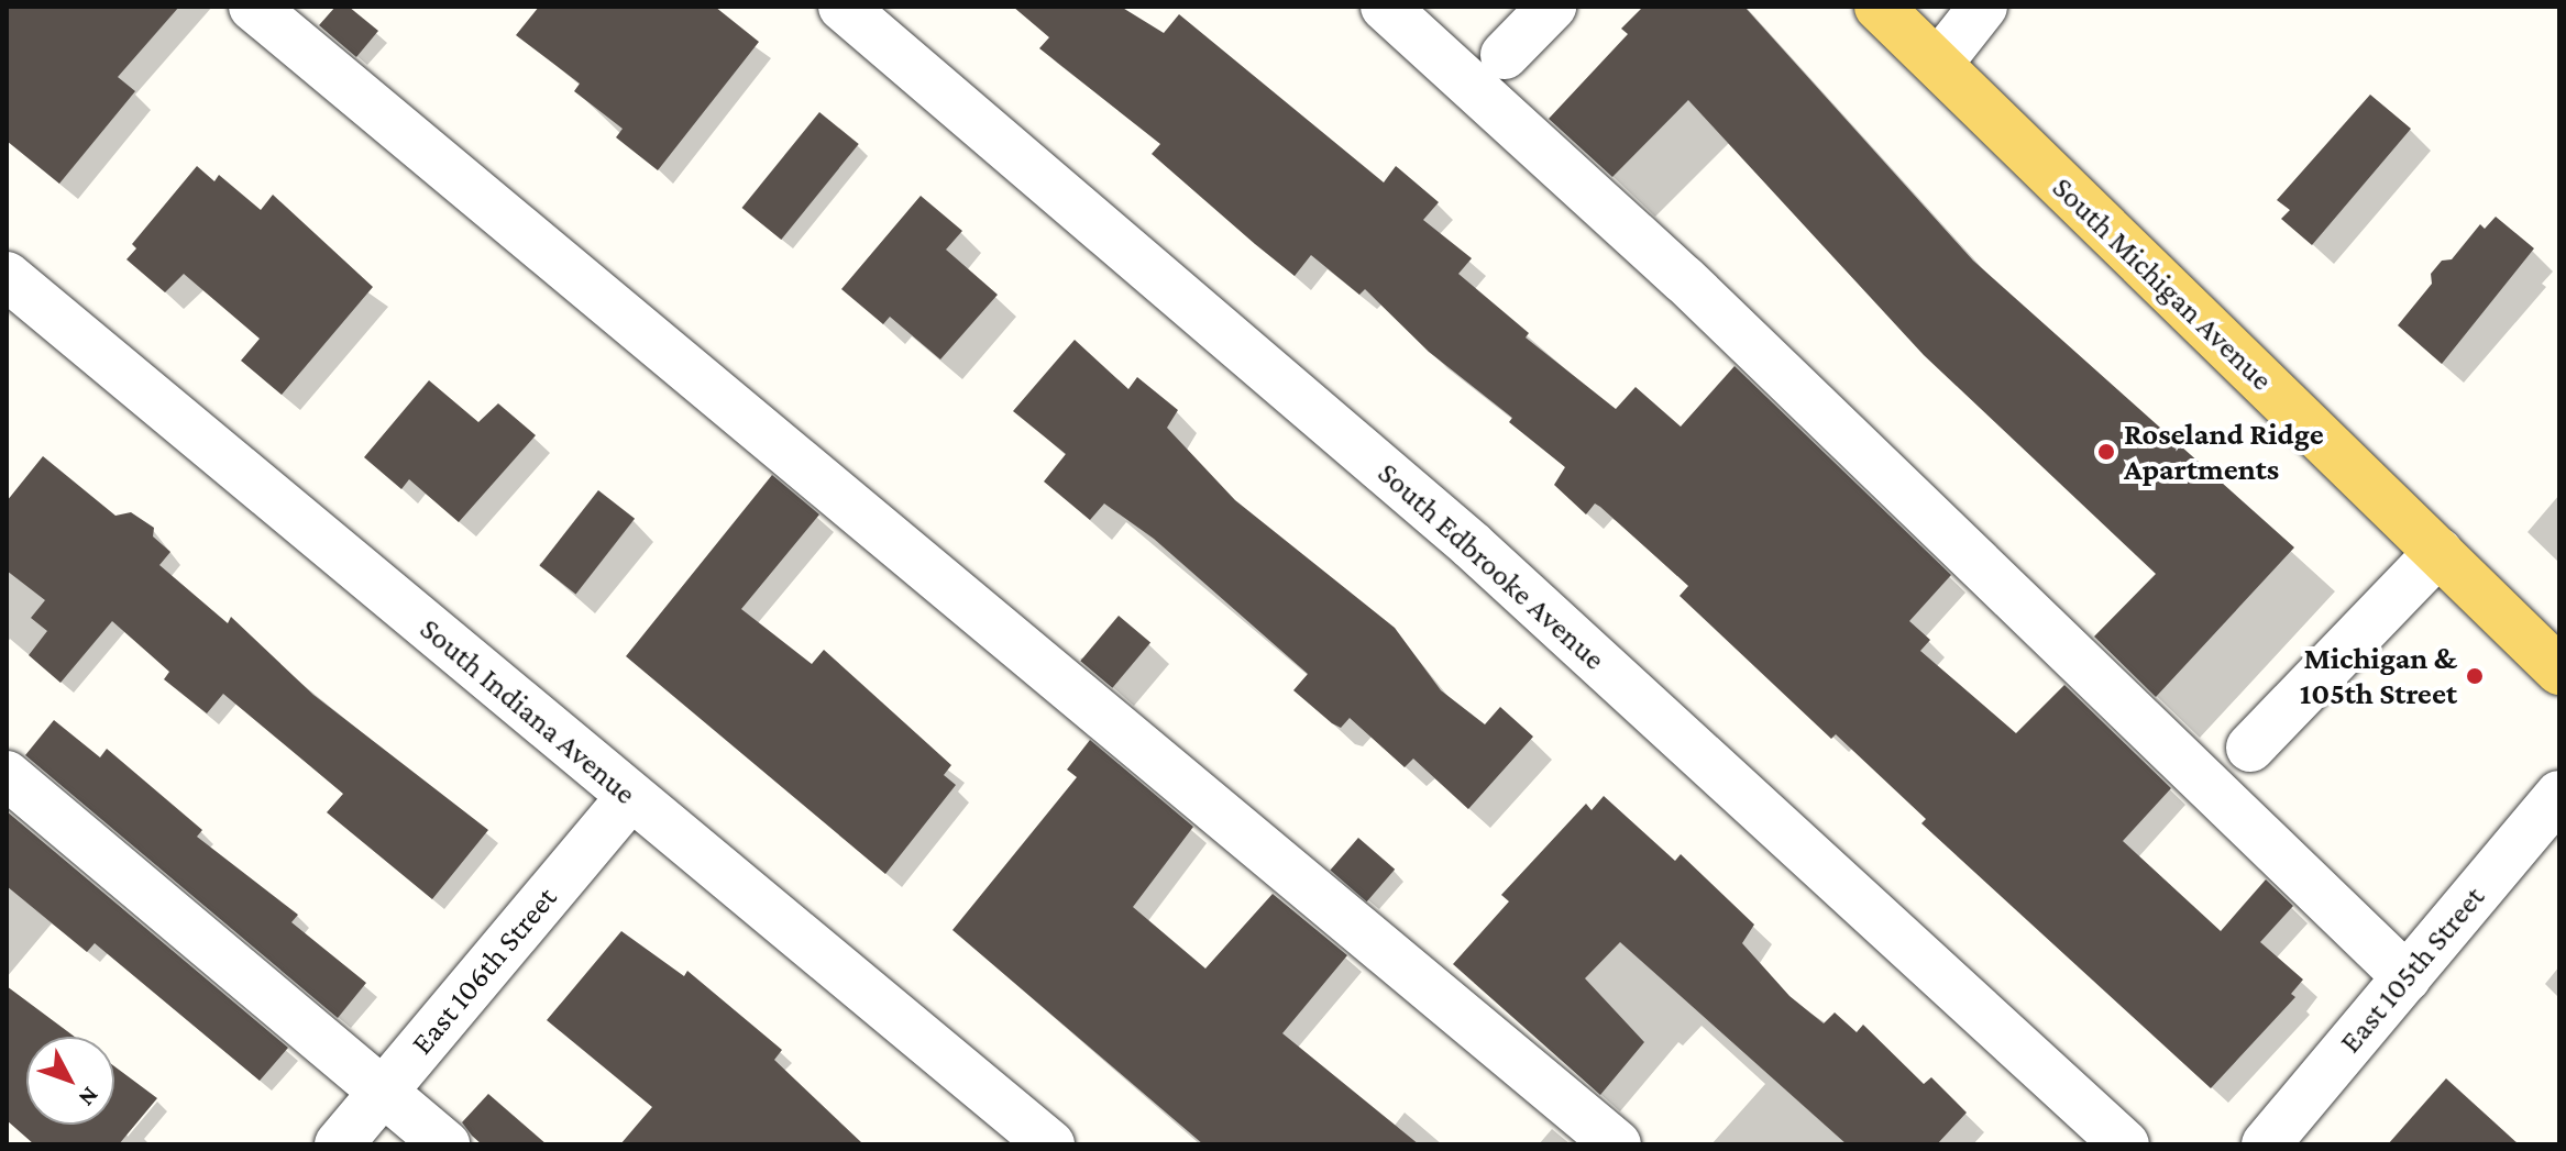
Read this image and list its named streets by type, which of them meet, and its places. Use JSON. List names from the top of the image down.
{
  "streets": {
    "main road": ["South Michigan Avenue"],
    "street": [
      "South Edbrooke Avenue",
      "South Indiana Avenue",
      "East 105th Street",
      "East 106th Street"
    ]
  },
  "crossings": [
    ["South Indiana Avenue", "East 106th Street"]
  ],
  "places": ["Roseland Ridge Apartments", "Michigan & 105th Street"],
  "north": "bottom right"
}
